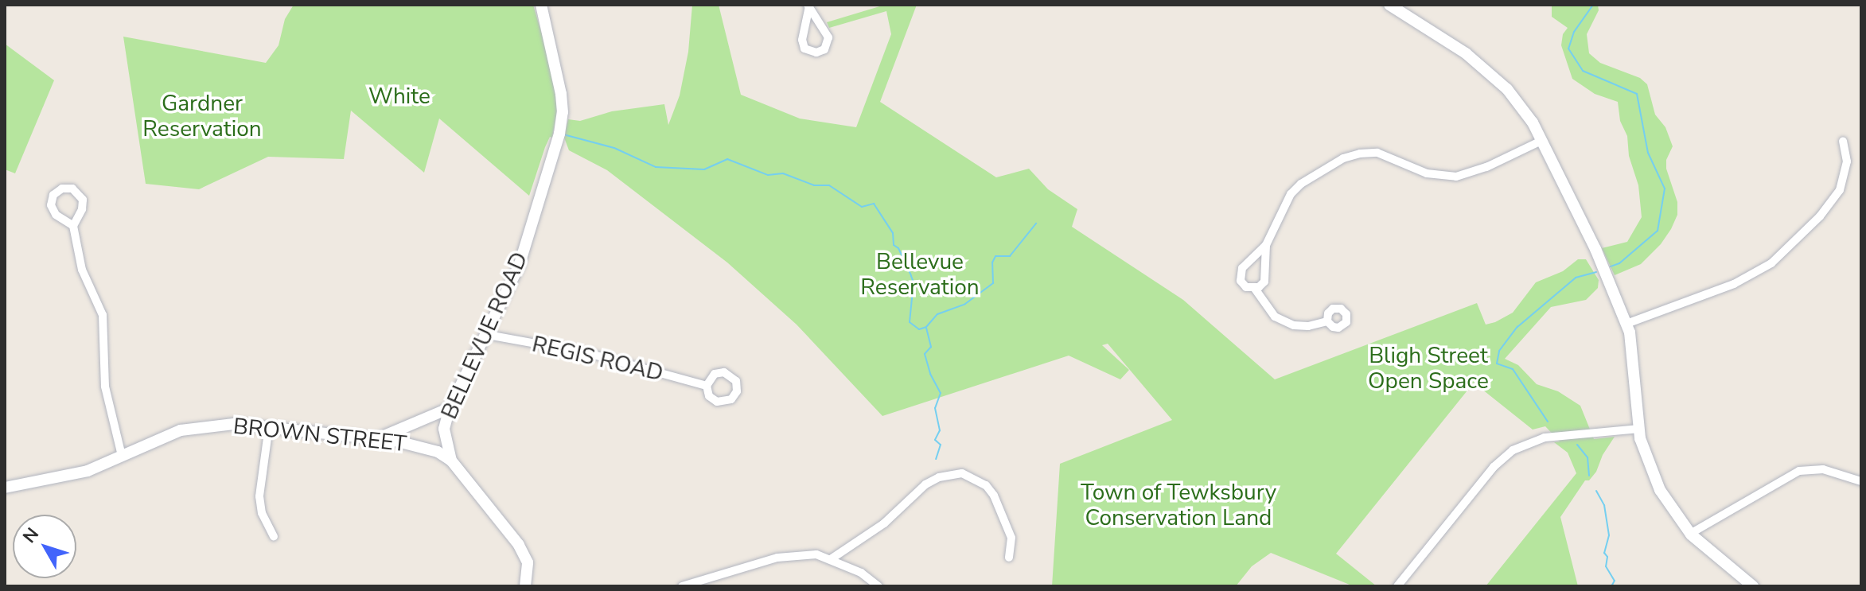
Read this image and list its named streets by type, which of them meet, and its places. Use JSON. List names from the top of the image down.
{
  "streets": {
    "street": ["BELLEVUE ROAD", "REGIS ROAD", "BROWN STREET"]
  },
  "crossings": [
    ["BELLEVUE ROAD", "REGIS ROAD"],
    ["BELLEVUE ROAD", "BROWN STREET"]
  ],
  "parks": [
    "White",
    "Gardner Reservation",
    "Bellevue Reservation",
    "Bligh Street Open Space",
    "Town of Tewksbury Conservation Land"
  ],
  "north": "top left"
}
